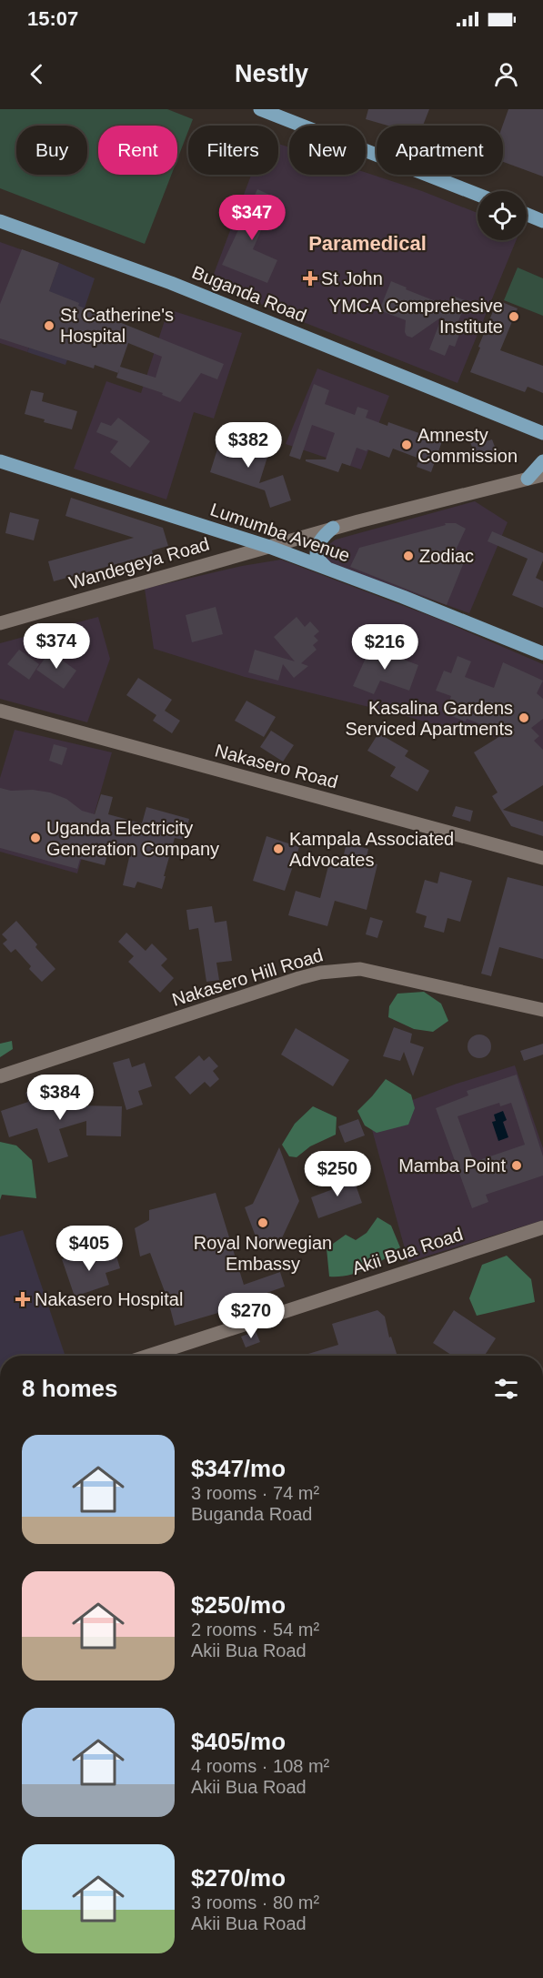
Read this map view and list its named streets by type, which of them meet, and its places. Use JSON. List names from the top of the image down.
{
  "streets": {
    "main road": ["Buganda Road", "Lumumba Avenue"],
    "street": [
      "Wandegeya Road",
      "Nakasero Road",
      "Nakasero Hill Road",
      "Akii Bua Road"
    ]
  },
  "crossings": [
    ["Lumumba Avenue", "Wandegeya Road"]
  ],
  "districts": ["Paramedical"],
  "places": {
    "health": ["St John", "Nakasero Hospital"],
    "other": [
      "YMCA Comprehesive Institute",
      "St Catherine's Hospital",
      "Amnesty Commission",
      "Zodiac",
      "Kasalina Gardens Serviced Apartments",
      "Uganda Electricity Generation Company",
      "Kampala Associated Advocates",
      "Mamba Point",
      "Royal Norwegian Embassy"
    ]
  },
  "page": {
    "status": "15:07",
    "header": "Nestly",
    "chip": [
      "Buy",
      "Rent",
      "Filters",
      "New",
      "Apartment"
    ],
    "price": [
      "$347",
      "$382",
      "$374",
      "$216",
      "$384",
      "$250",
      "$405",
      "$270"
    ],
    "heading": "8 homes",
    "list": [
      {
        "name": "$347/mo",
        "note": "3 rooms · 74 m² · Buganda Road"
      },
      {
        "name": "$250/mo",
        "note": "2 rooms · 54 m² · Akii Bua Road"
      },
      {
        "name": "$405/mo",
        "note": "4 rooms · 108 m² · Akii Bua Road"
      },
      {
        "name": "$270/mo",
        "note": "3 rooms · 80 m² · Akii Bua Road"
      }
    ]
  }
}
